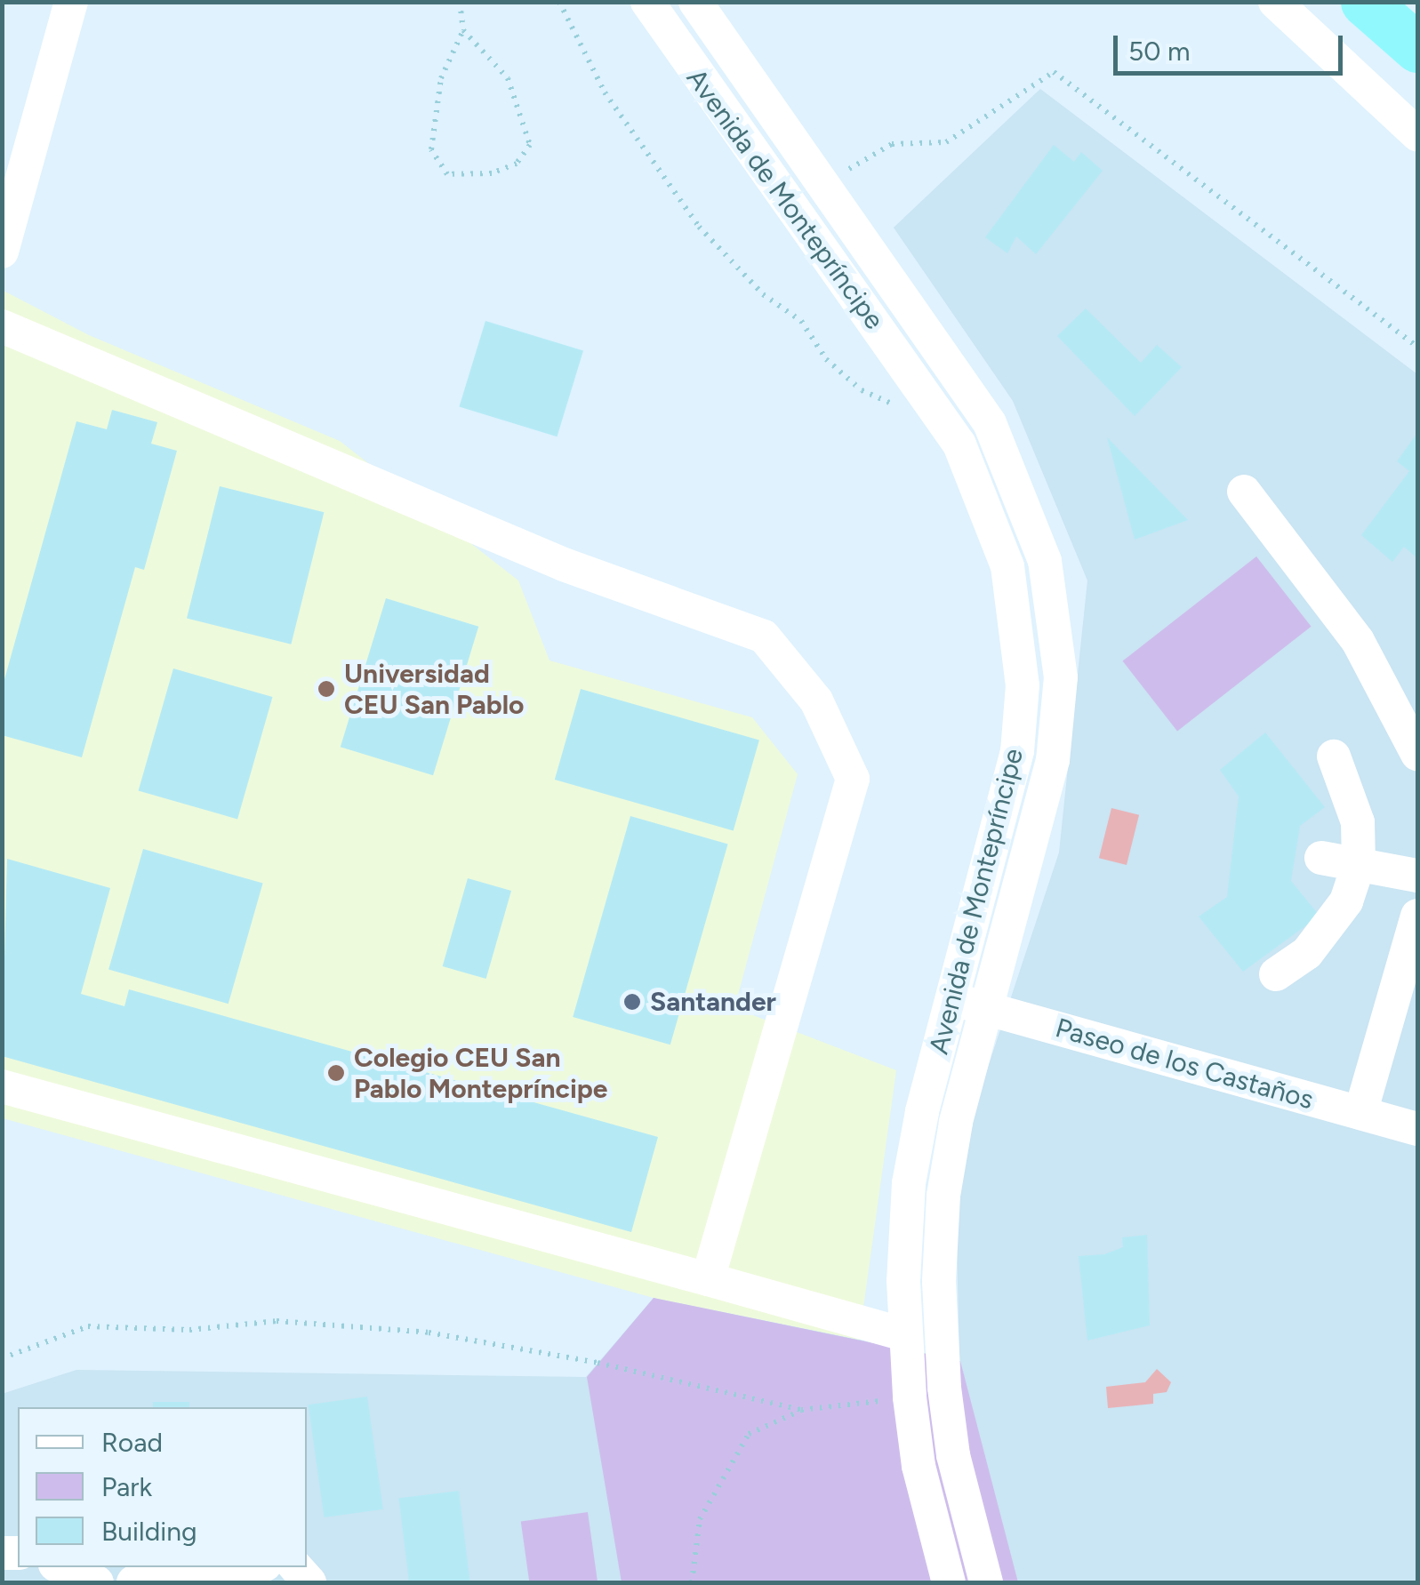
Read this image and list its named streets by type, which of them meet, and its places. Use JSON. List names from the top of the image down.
{
  "streets": {
    "street": ["Avenida de Montepríncipe", "Paseo de los Castaños"]
  },
  "crossings": [
    ["Avenida de Montepríncipe", "Paseo de los Castaños"]
  ],
  "places": ["Universidad CEU San Pablo", "Santander", "Colegio CEU San Pablo Montepríncipe"],
  "legend": ["Road", "Park", "Building"],
  "scale_bar": "50 m"
}
